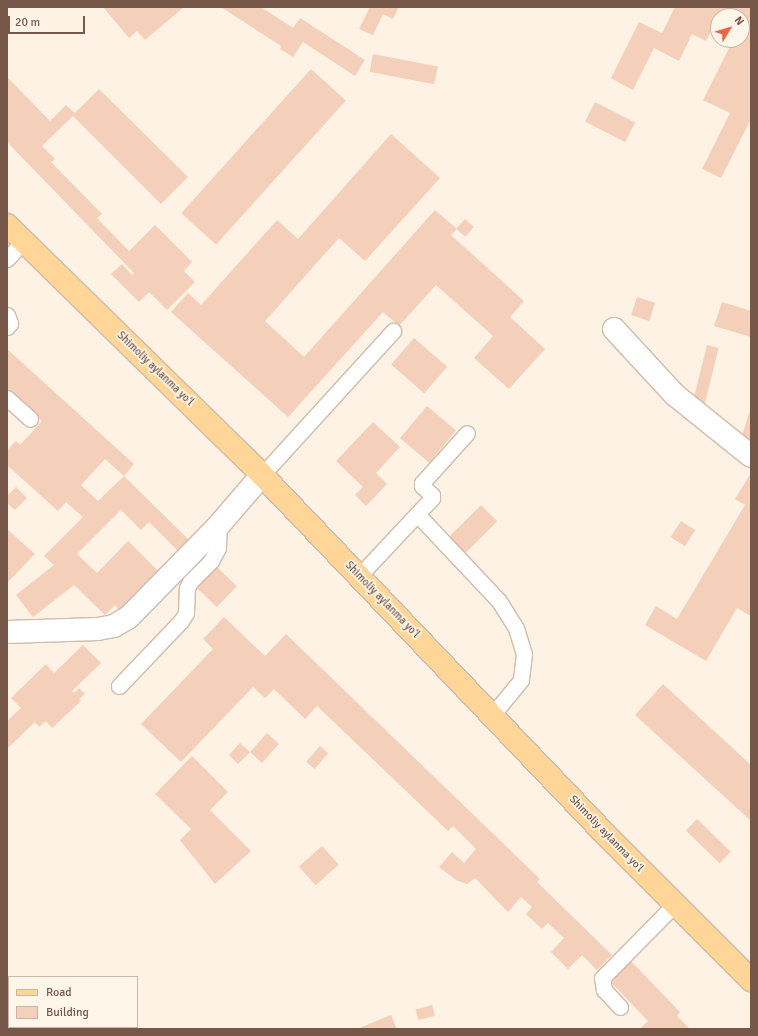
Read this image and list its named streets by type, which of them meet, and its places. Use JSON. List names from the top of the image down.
{
  "streets": {
    "main road": ["Shimoliy aylanma yoʻl"]
  },
  "legend": ["Road", "Building"],
  "scale_bar": "20 m",
  "north": "top right"
}
